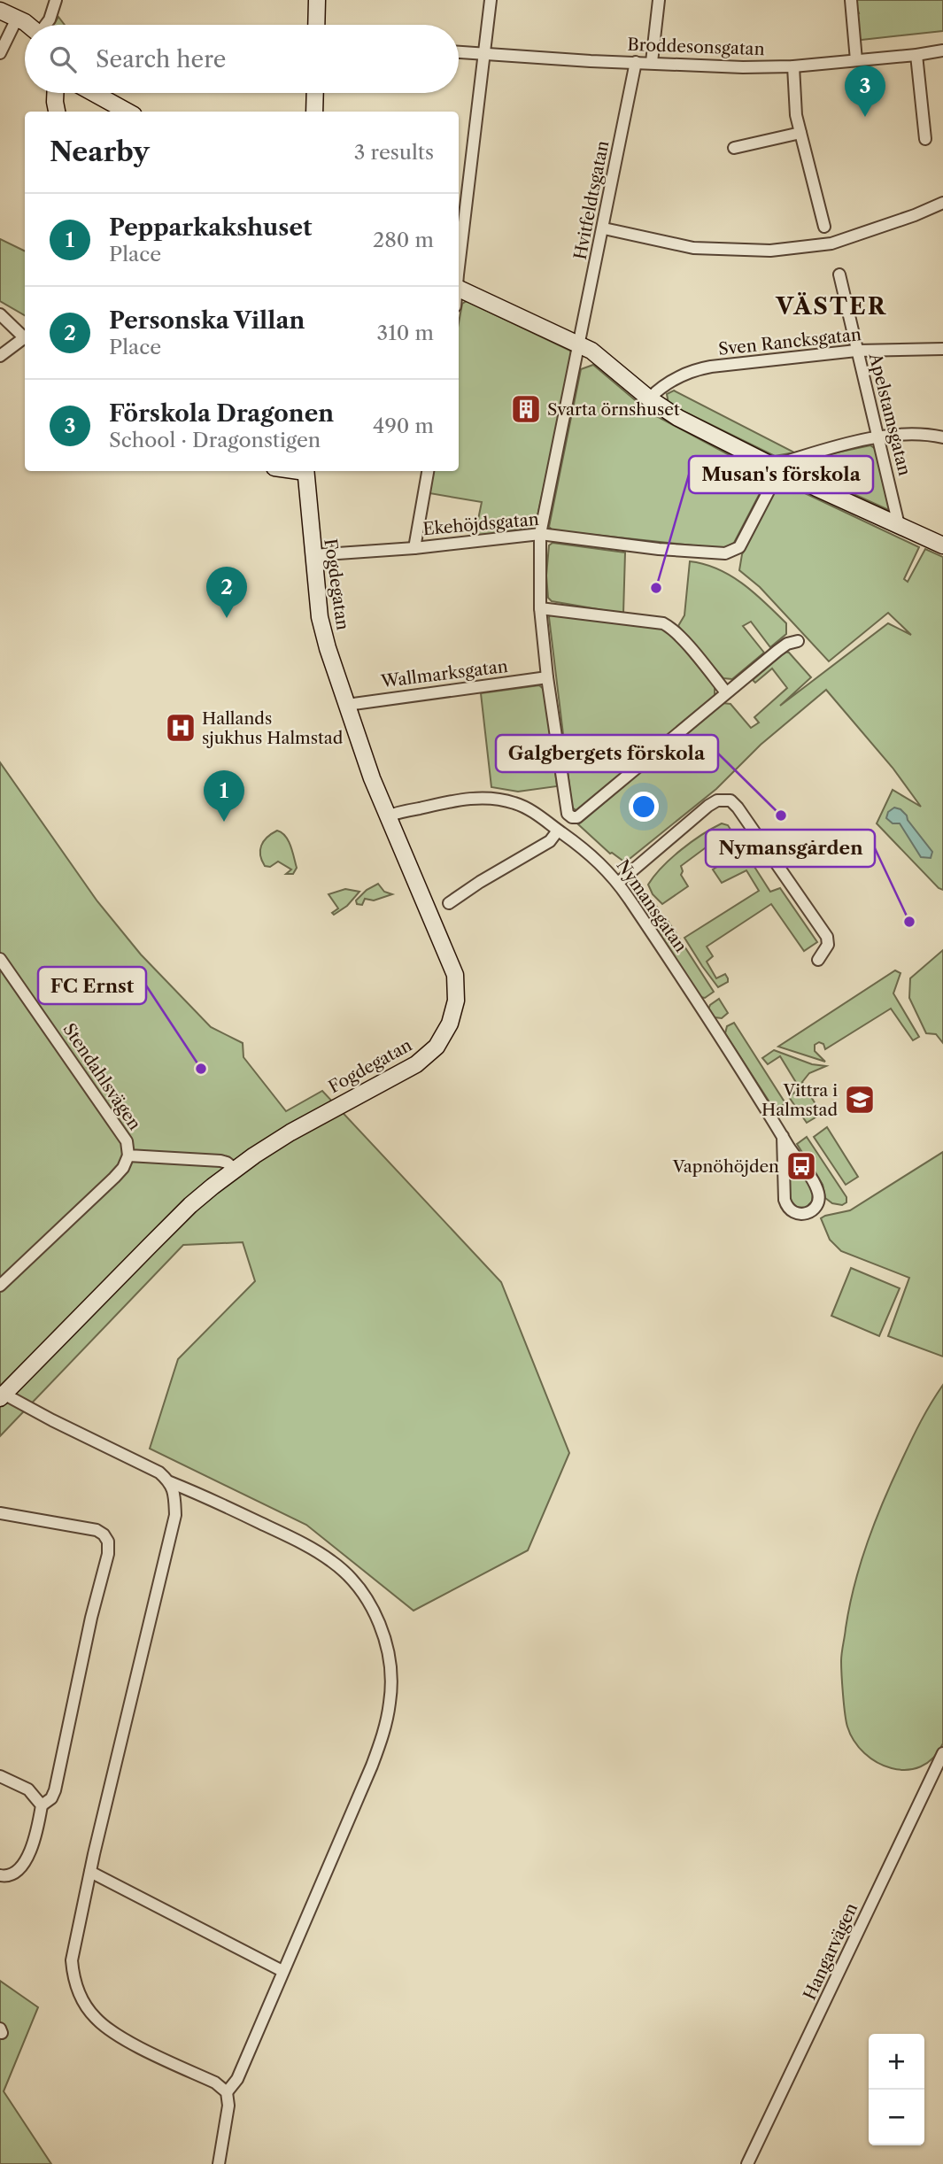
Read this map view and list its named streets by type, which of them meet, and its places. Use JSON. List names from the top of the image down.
{
  "streets": {
    "street": [
      "Broddesonsgatan",
      "Hvitfeldtsgatan",
      "Sven Rancksgatan",
      "Apelstamsgatan",
      "Ekehöjdsgatan",
      "Fogdegatan",
      "Wallmarksgatan",
      "Nymansgatan",
      "Stendahlsvägen",
      "Hangarvägen"
    ]
  },
  "crossings": [
    ["Broddesonsgatan", "Hvitfeldtsgatan"],
    ["Hvitfeldtsgatan", "Ekehöjdsgatan"],
    ["Hvitfeldtsgatan", "Wallmarksgatan"],
    ["Sven Rancksgatan", "Apelstamsgatan"],
    ["Ekehöjdsgatan", "Fogdegatan"],
    ["Fogdegatan", "Wallmarksgatan"],
    ["Fogdegatan", "Nymansgatan"],
    ["Fogdegatan", "Stendahlsvägen"]
  ],
  "districts": ["VÄSTER"],
  "places": {
    "building": ["Svarta örnshuset"],
    "other": [
      "Musan's förskola",
      "Galgbergets förskola",
      "Nymansgården",
      "FC Ernst"
    ],
    "hospital": ["Hallands sjukhus Halmstad"],
    "school or university": ["Vittra i Halmstad"],
    "bus stop": ["Vapnöhöjden"]
  },
  "page": {
    "search": "Search here",
    "pins": ["3", "2", "1"],
    "heading": ["Nearby", "3 results"],
    "list": [
      {
        "mark": "1",
        "name": "Pepparkakshuset",
        "note": "Place",
        "value": "280 m"
      },
      {
        "mark": "2",
        "name": "Personska Villan",
        "note": "Place",
        "value": "310 m"
      },
      {
        "mark": "3",
        "name": "Förskola Dragonen",
        "note": "School · Dragonstigen",
        "value": "490 m"
      }
    ],
    "map_buttons": ["+", "−"]
  }
}
